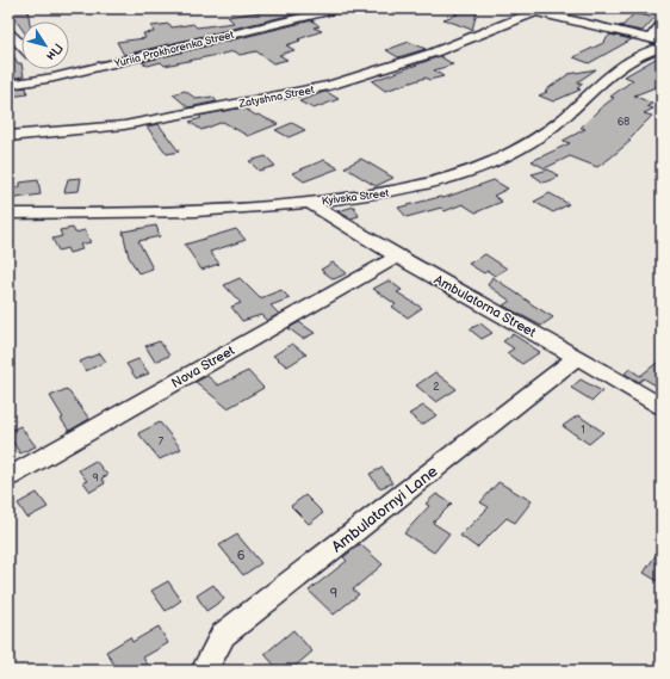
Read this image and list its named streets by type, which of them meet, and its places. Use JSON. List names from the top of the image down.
{
  "streets": {
    "street": [
      "Yuriia Prokhorenka Street",
      "Zatyshna Street",
      "Kyivska Street",
      "Ambulatorna Street",
      "Nova Street",
      "Ambulatornyi Lane"
    ]
  },
  "crossings": [
    ["Kyivska Street", "Ambulatorna Street"],
    ["Ambulatorna Street", "Nova Street"],
    ["Ambulatorna Street", "Ambulatornyi Lane"]
  ],
  "house_numbers": [
    "68",
    "2",
    "1",
    "7",
    "9",
    "6",
    "9"
  ],
  "north": "bottom right"
}
